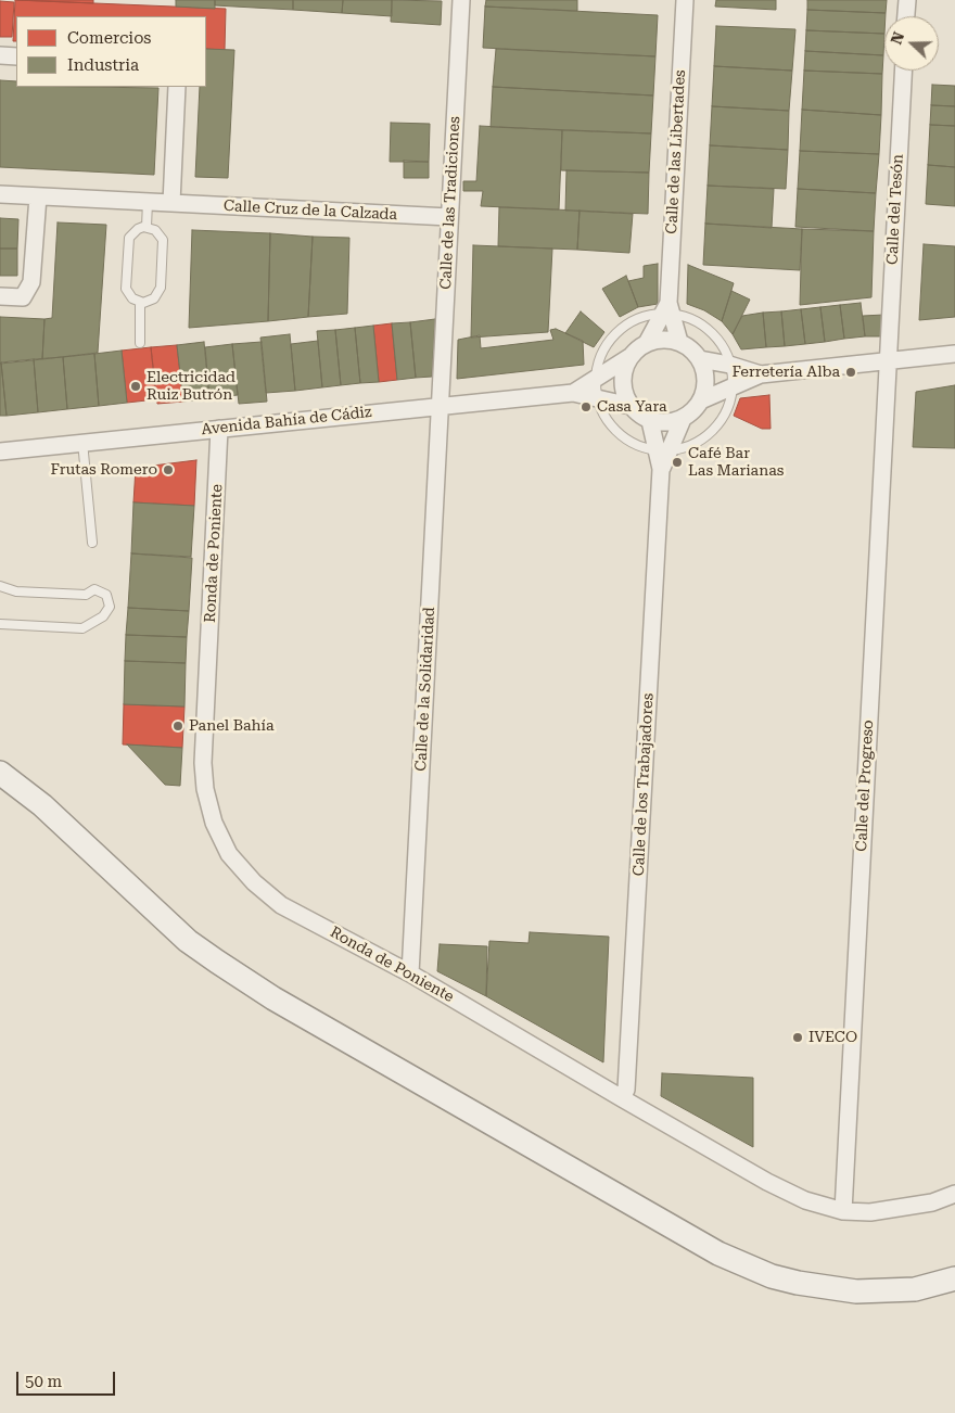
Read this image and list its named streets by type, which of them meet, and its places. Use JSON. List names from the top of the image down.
{
  "streets": {
    "street": [
      "Calle de las Libertades",
      "Calle de las Tradiciones",
      "Calle del Tesón",
      "Calle Cruz de la Calzada",
      "Avenida Bahía de Cádiz",
      "Ronda de Poniente",
      "Calle de la Solidaridad",
      "Calle de los Trabajadores",
      "Calle del Progreso"
    ]
  },
  "crossings": [
    ["Calle de las Libertades", "Avenida Bahía de Cádiz"],
    ["Calle de las Libertades", "Calle de los Trabajadores"],
    ["Calle de las Tradiciones", "Calle Cruz de la Calzada"],
    ["Calle de las Tradiciones", "Avenida Bahía de Cádiz"],
    ["Calle de las Tradiciones", "Calle de la Solidaridad"],
    ["Calle del Tesón", "Calle del Progreso"],
    ["Avenida Bahía de Cádiz", "Ronda de Poniente"],
    ["Avenida Bahía de Cádiz", "Calle de la Solidaridad"],
    ["Avenida Bahía de Cádiz", "Calle de los Trabajadores"],
    ["Ronda de Poniente", "Calle de la Solidaridad"],
    ["Ronda de Poniente", "Calle de los Trabajadores"],
    ["Ronda de Poniente", "Calle del Progreso"]
  ],
  "places": [
    "Ferretería Alba",
    "Electricidad Ruiz Butrón",
    "Casa Yara",
    "Café Bar Las Marianas",
    "Frutas Romero",
    "Panel Bahía",
    "IVECO"
  ],
  "legend": ["Comercios", "Industria"],
  "scale_bar": "50 m",
  "north": "left"
}
